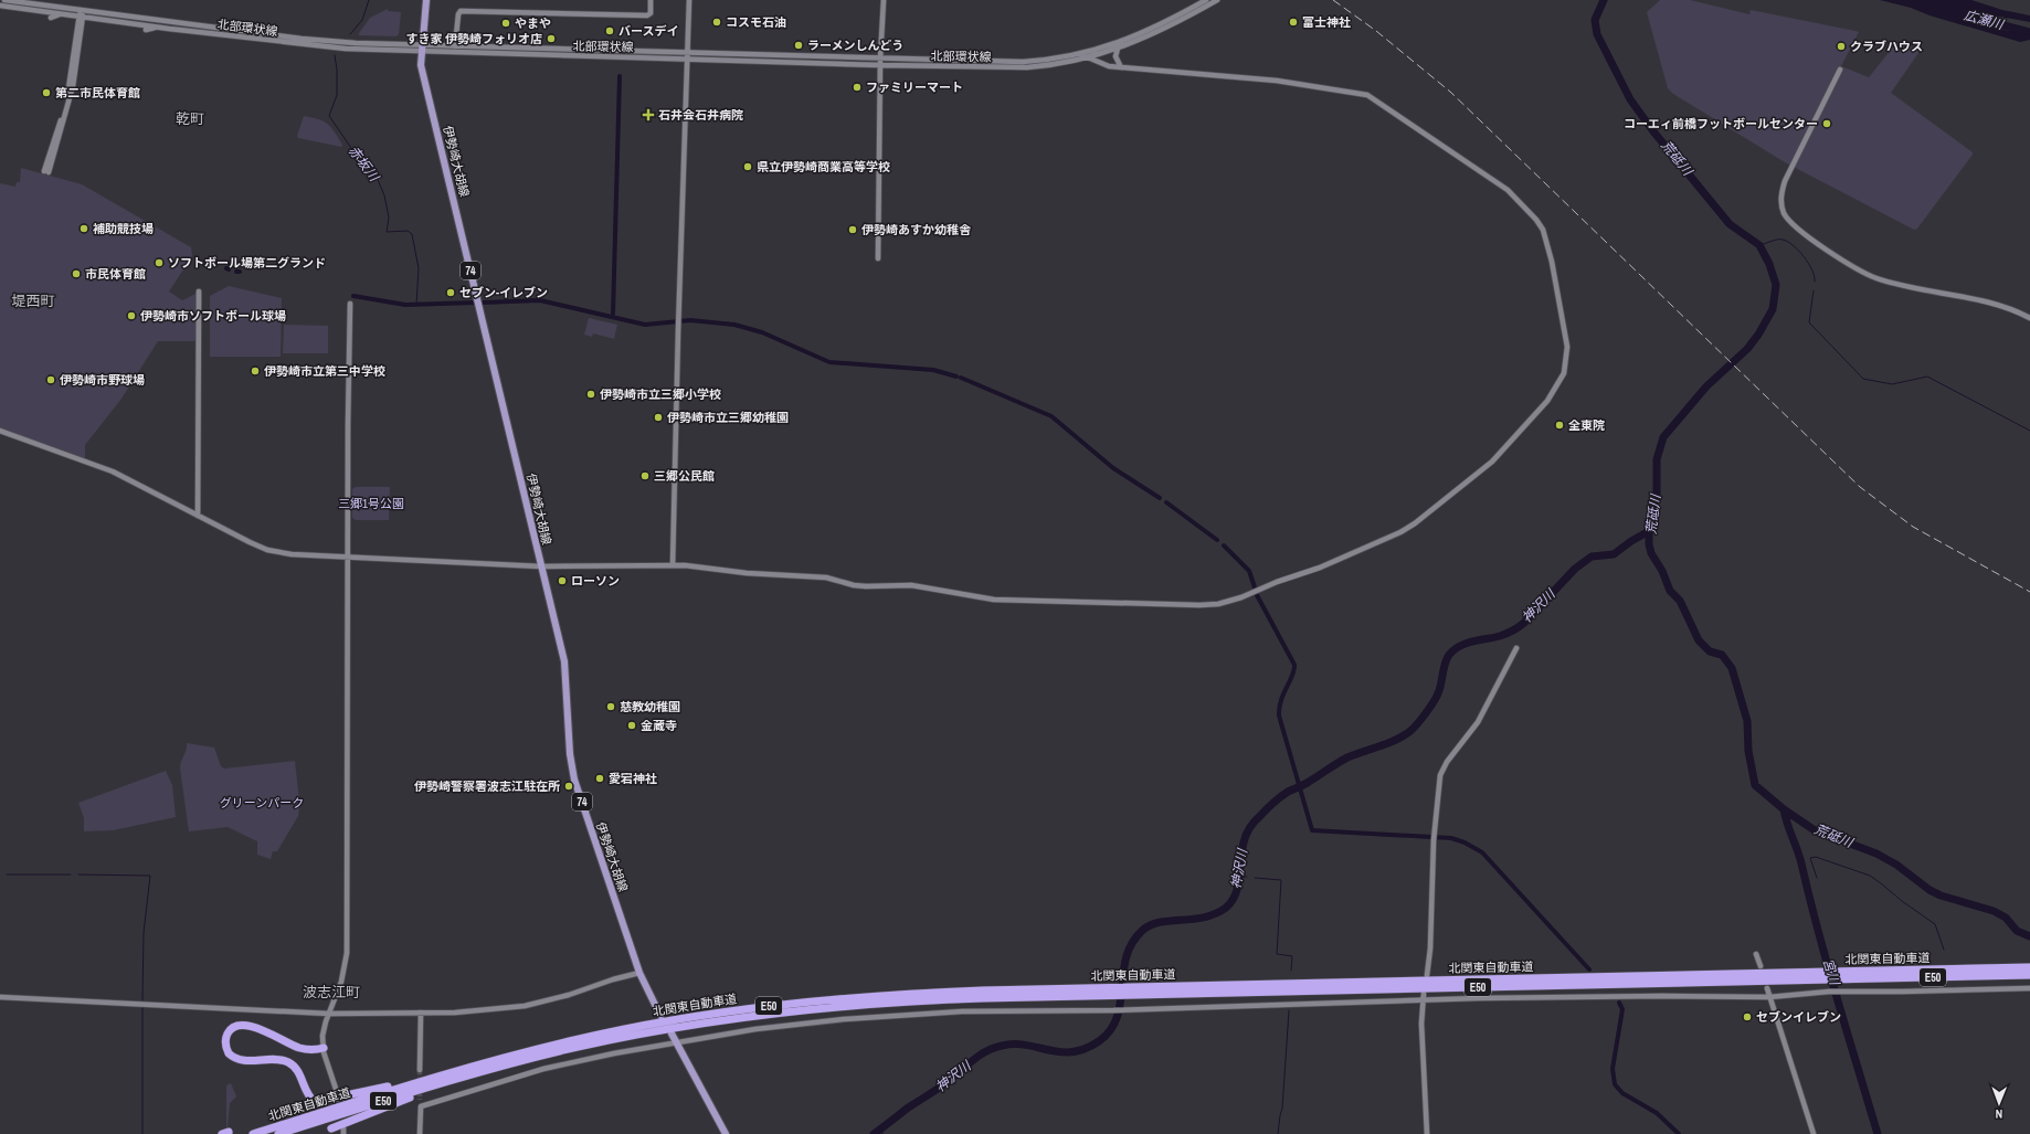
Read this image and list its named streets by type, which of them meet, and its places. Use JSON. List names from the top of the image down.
{
  "streets": {
    "highway": ["北関東自動車道", "E50"],
    "main road": ["伊勢崎大胡線", "74"],
    "street": ["北部環状線"]
  },
  "crossings": [
    ["北部環状線", "伊勢崎大胡線"]
  ],
  "districts": ["乾町", "堤西町", "波志江町"],
  "water": [
    "広瀬川",
    "荒砥川",
    "赤坂川",
    "神沢川",
    "宮川"
  ],
  "parks": ["三郷1号公園", "グリーンパーク"],
  "places": {
    "other": [
      "コスモ石油",
      "富士神社",
      "やまや",
      "バースデイ",
      "すき家 伊勢崎フォリオ店",
      "ラーメンしんどう",
      "クラブハウス",
      "ファミリーマート",
      "第二市民体育館",
      "コーエィ前橋フットボールセンター",
      "県立伊勢崎商業高等学校",
      "補助競技場",
      "伊勢崎あすか幼稚舎",
      "ソフトボール場第二グランド",
      "市民体育館",
      "セブン-イレブン",
      "伊勢崎市ソフトボール球場",
      "伊勢崎市立第三中学校",
      "伊勢崎市野球場",
      "伊勢崎市立三郷小学校",
      "伊勢崎市立三郷幼稚園",
      "全東院",
      "三郷公民館",
      "ローソン",
      "慈教幼稚園",
      "金蔵寺",
      "愛宕神社",
      "伊勢崎警察署波志江駐在所",
      "セブンイレブン"
    ],
    "health": ["石井会石井病院"]
  },
  "north": "bottom"
}
